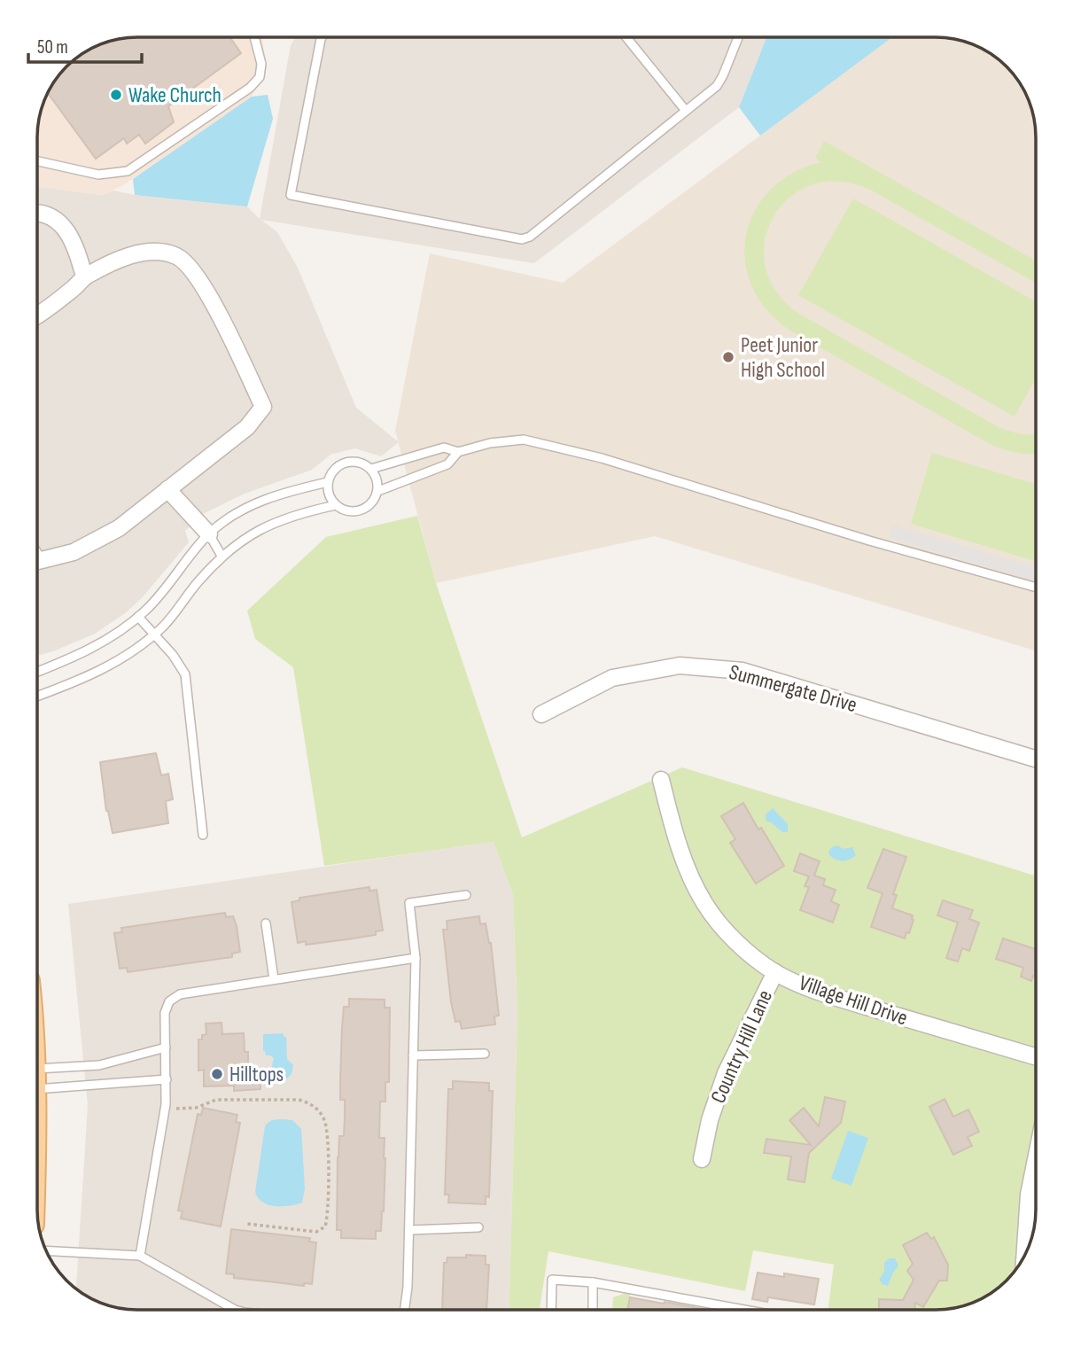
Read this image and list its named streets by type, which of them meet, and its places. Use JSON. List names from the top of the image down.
{
  "streets": {
    "street": ["Summergate Drive", "Village Hill Drive", "Country Hill Lane"]
  },
  "crossings": [
    ["Village Hill Drive", "Country Hill Lane"]
  ],
  "places": ["Wake Church", "Peet Junior High School", "Hilltops"],
  "scale_bar": "50 m"
}
